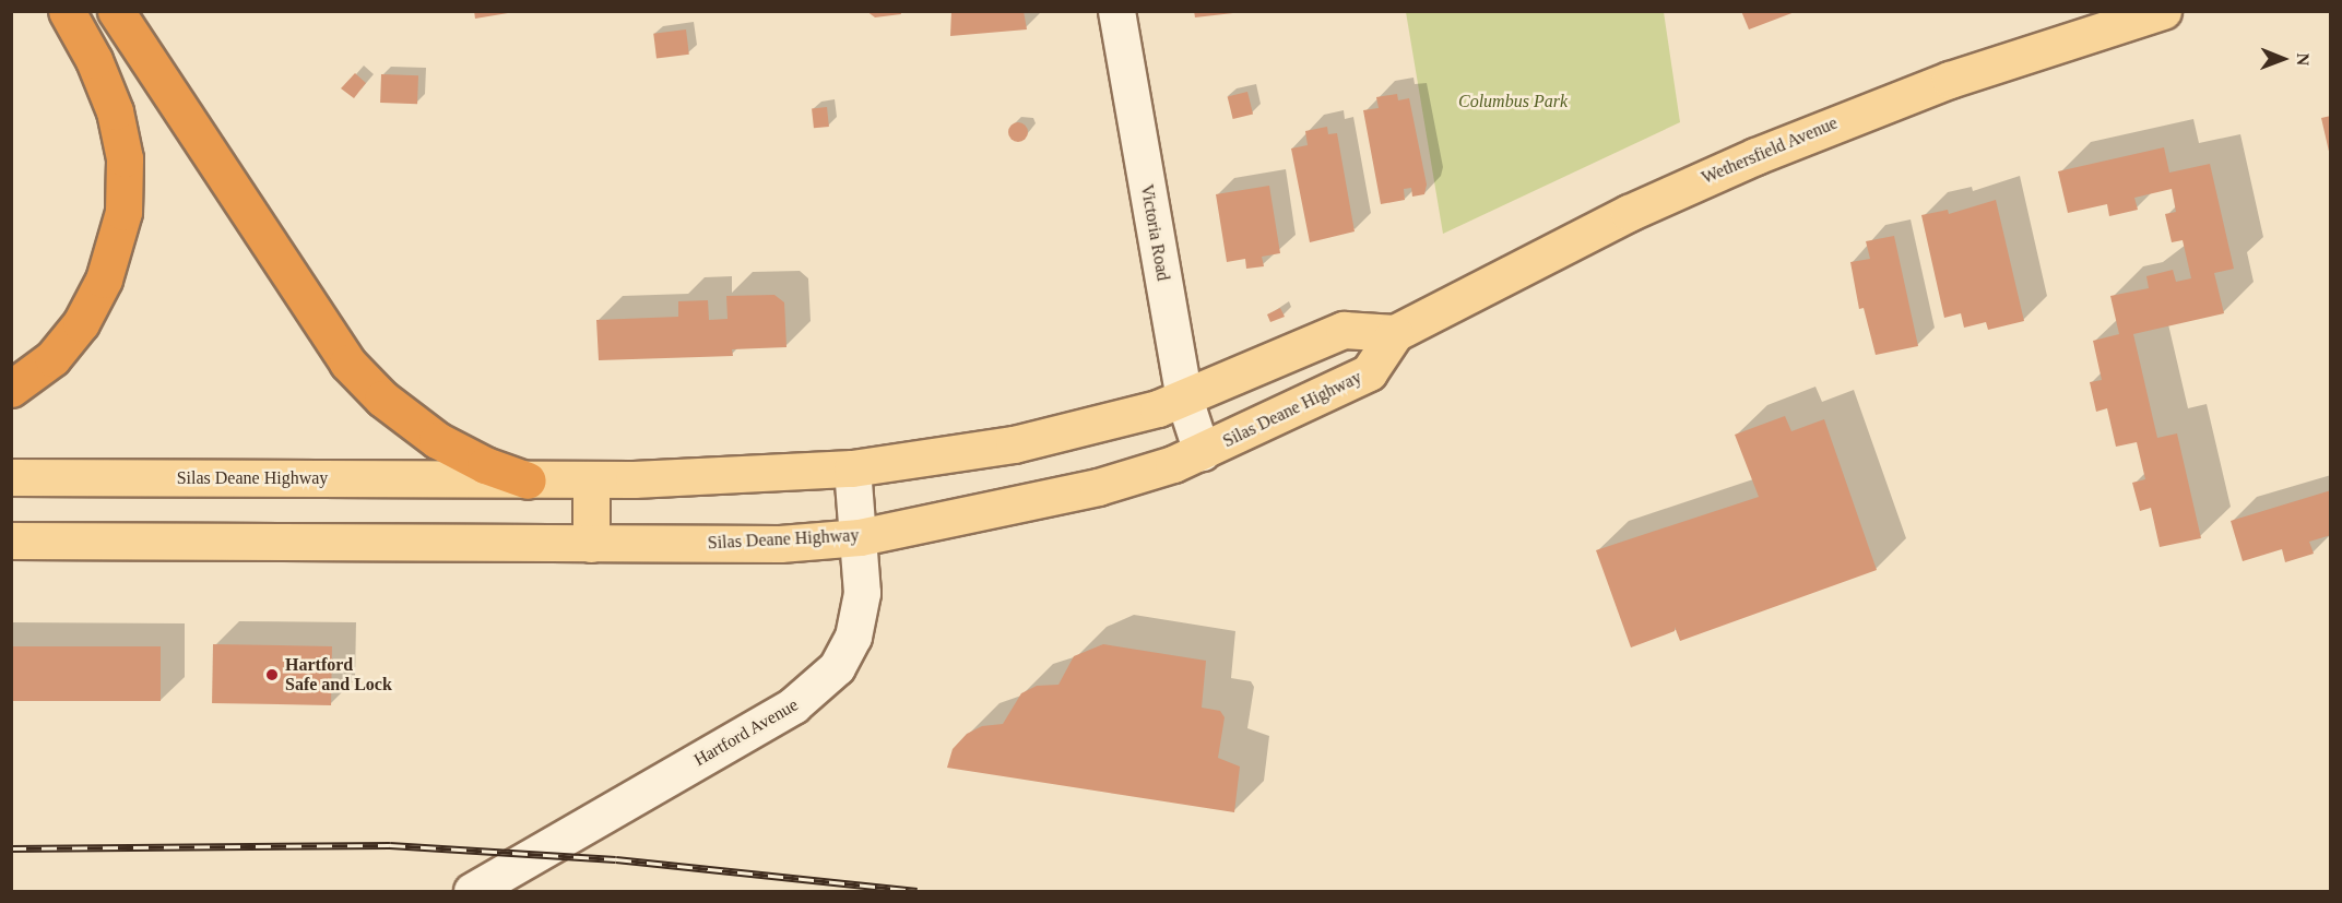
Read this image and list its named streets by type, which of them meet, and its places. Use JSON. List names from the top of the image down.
{
  "streets": {
    "main road": ["Wethersfield Avenue", "Silas Deane Highway"],
    "street": ["Victoria Road", "Hartford Avenue"]
  },
  "crossings": [
    ["Wethersfield Avenue", "Silas Deane Highway"],
    ["Victoria Road", "Silas Deane Highway"],
    ["Silas Deane Highway", "Hartford Avenue"]
  ],
  "parks": ["Columbus Park"],
  "places": ["Hartford Safe and Lock"],
  "north": "right"
}
